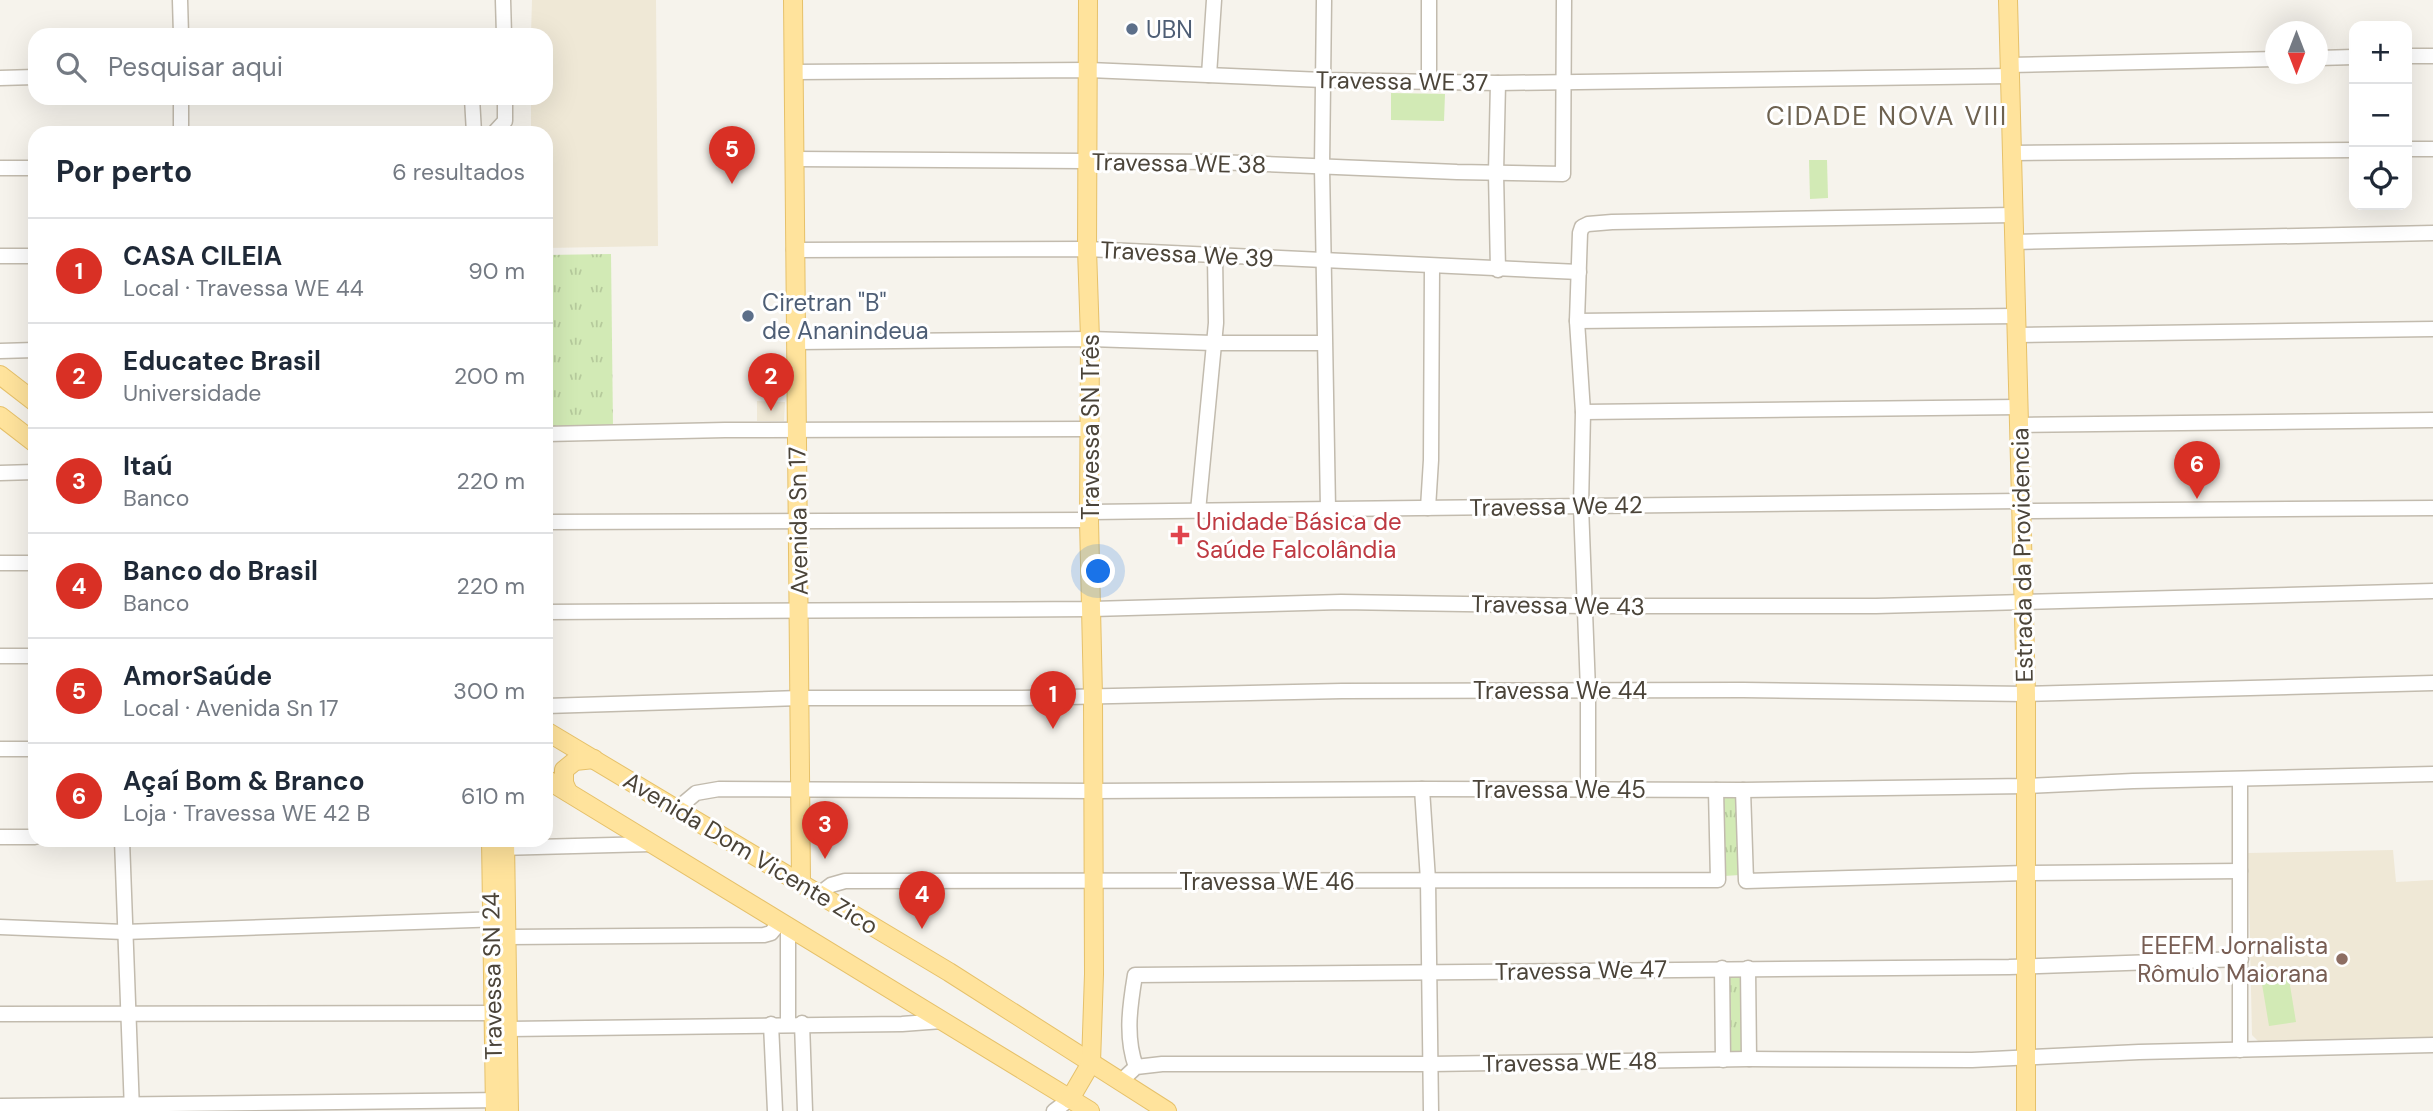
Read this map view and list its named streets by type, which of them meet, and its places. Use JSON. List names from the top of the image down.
{
  "streets": {
    "main road": [
      "Travessa SN Três",
      "Avenida Sn 17",
      "Estrada da Providencia",
      "Avenida Dom Vicente Zico",
      "Travessa SN 24"
    ],
    "street": [
      "Travessa WE 37",
      "Travessa WE 38",
      "Travessa We 39",
      "Travessa We 42",
      "Travessa We 43",
      "Travessa We 44",
      "Travessa We 45",
      "Travessa WE 46",
      "Travessa We 47",
      "Travessa WE 48"
    ]
  },
  "crossings": [
    ["Travessa WE 37", "Travessa WE 38"],
    ["Travessa WE 37", "Travessa SN Três"],
    ["Travessa WE 37", "Avenida Sn 17"],
    ["Travessa WE 37", "Estrada da Providencia"],
    ["Travessa WE 38", "Travessa SN Três"],
    ["Travessa WE 38", "Avenida Sn 17"],
    ["Travessa We 39", "Travessa SN Três"],
    ["Travessa We 39", "Avenida Sn 17"],
    ["Travessa SN Três", "Travessa We 42"],
    ["Travessa SN Três", "Travessa We 43"],
    ["Travessa SN Três", "Travessa We 44"],
    ["Travessa SN Três", "Travessa We 45"],
    ["Travessa SN Três", "Avenida Dom Vicente Zico"],
    ["Travessa SN Três", "Travessa WE 46"],
    ["Travessa We 42", "Estrada da Providencia"],
    ["Avenida Sn 17", "Avenida Dom Vicente Zico"],
    ["Estrada da Providencia", "Travessa We 43"],
    ["Estrada da Providencia", "Travessa We 44"],
    ["Estrada da Providencia", "Travessa We 45"],
    ["Estrada da Providencia", "Travessa We 47"],
    ["Estrada da Providencia", "Travessa WE 48"],
    ["Travessa We 45", "Travessa WE 46"],
    ["Avenida Dom Vicente Zico", "Travessa WE 46"],
    ["Travessa We 47", "Travessa WE 48"]
  ],
  "districts": ["CIDADE NOVA VIII"],
  "places": {
    "other": ["UBN", "Ciretran \"B\" de Ananindeua", "EEEFM Jornalista Rômulo Maiorana"],
    "health": ["Unidade Básica de Saúde Falcolândia"]
  },
  "north": "bottom",
  "page": {
    "map_buttons": ["+", "−"],
    "search": "Pesquisar aqui",
    "pins": [
      "5",
      "2",
      "6",
      "1",
      "3",
      "4"
    ],
    "heading": ["Por perto", "6 resultados"],
    "list": [
      {
        "mark": "1",
        "name": "CASA CILEIA",
        "note": "Local · Travessa WE 44",
        "value": "90 m"
      },
      {
        "mark": "2",
        "name": "Educatec Brasil",
        "note": "Universidade",
        "value": "200 m"
      },
      {
        "mark": "3",
        "name": "Itaú",
        "note": "Banco",
        "value": "220 m"
      },
      {
        "mark": "4",
        "name": "Banco do Brasil",
        "note": "Banco",
        "value": "220 m"
      },
      {
        "mark": "5",
        "name": "AmorSaúde",
        "note": "Local · Avenida Sn 17",
        "value": "300 m"
      },
      {
        "mark": "6",
        "name": "Açaí Bom & Branco",
        "note": "Loja · Travessa WE 42 B",
        "value": "610 m"
      }
    ]
  }
}
